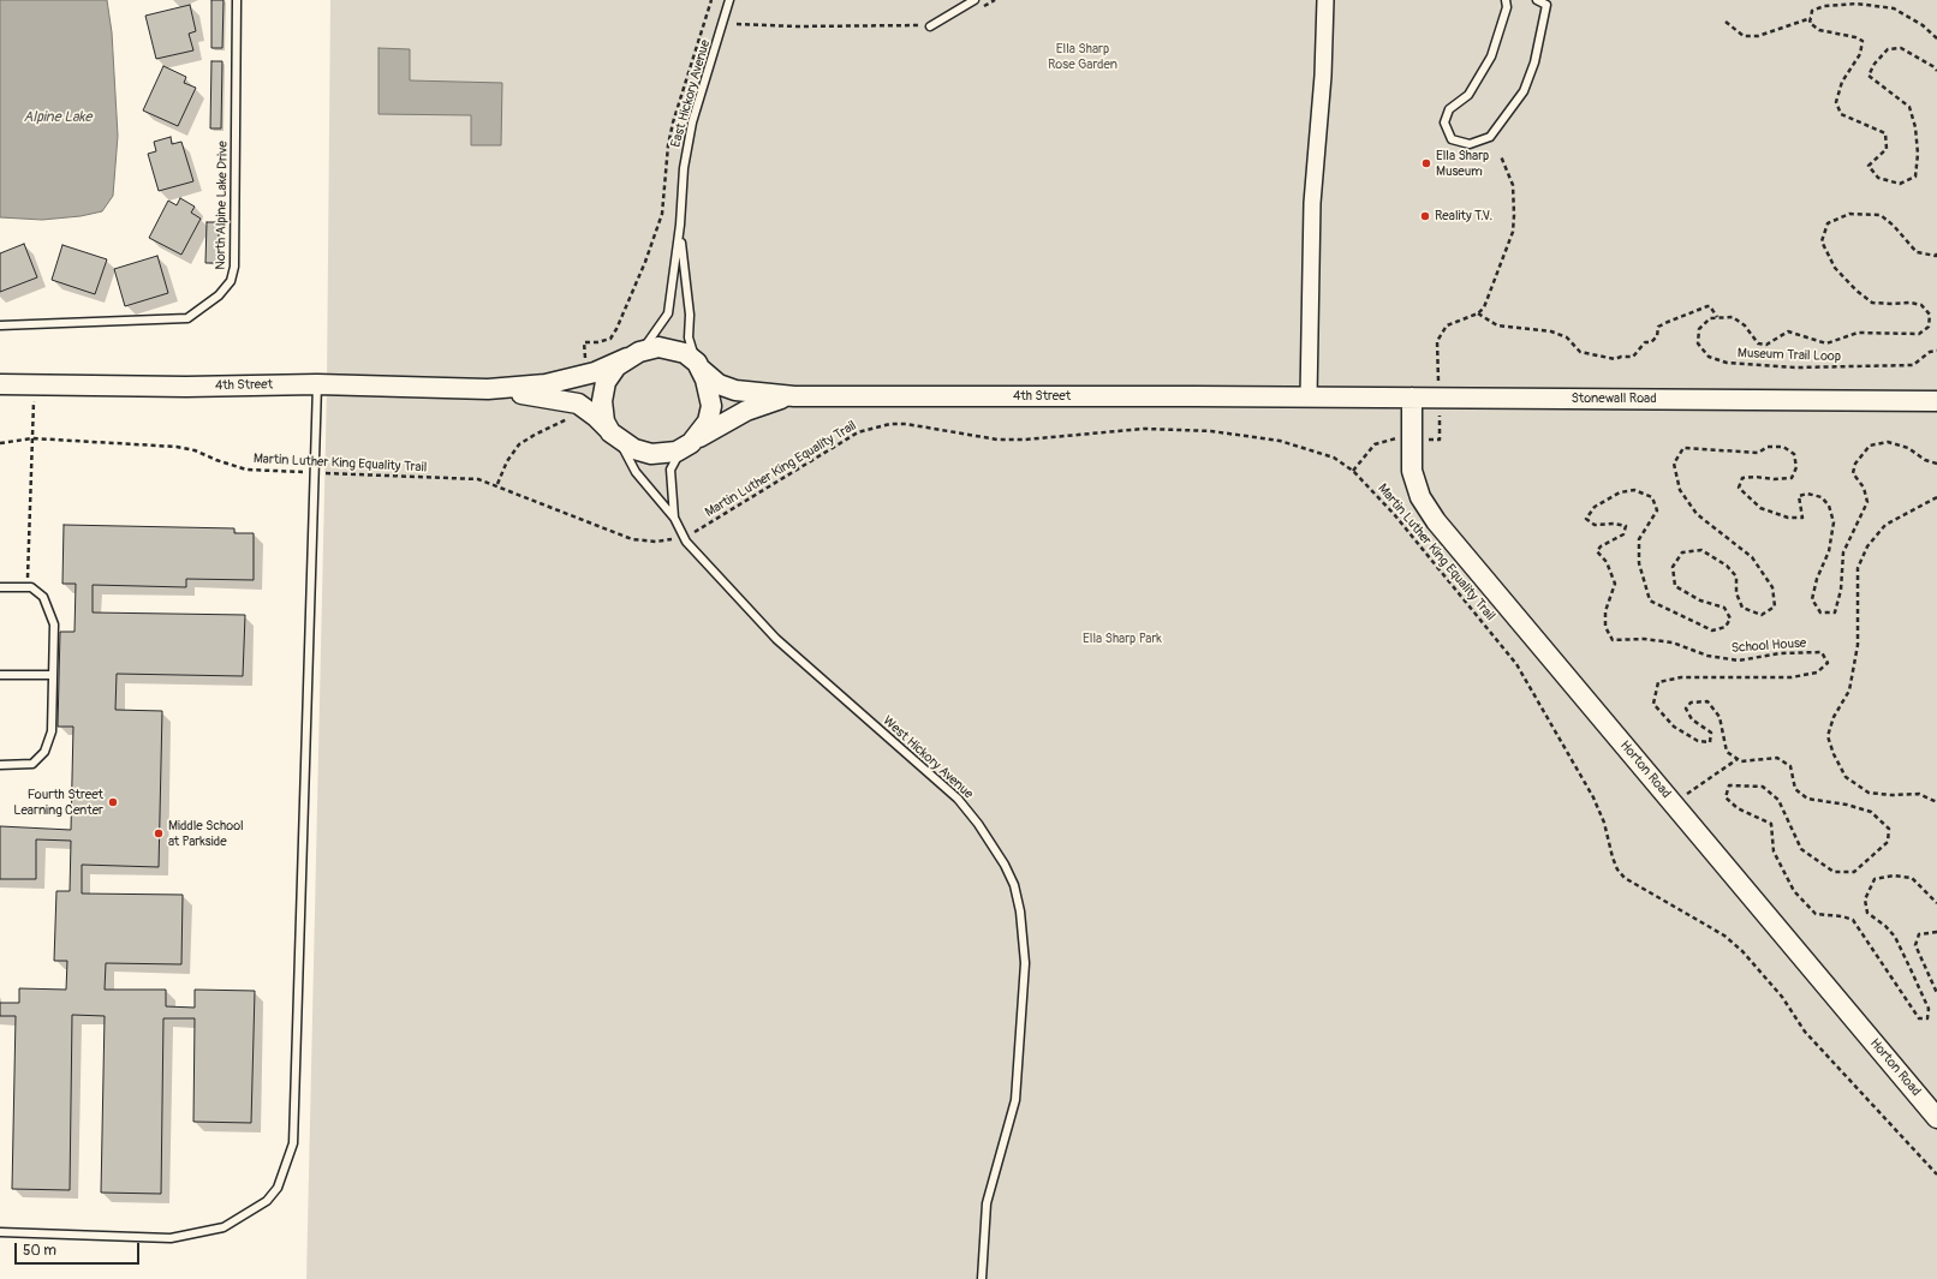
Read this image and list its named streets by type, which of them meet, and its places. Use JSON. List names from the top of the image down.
{
  "streets": {
    "street": ["4th Street", "Stonewall Road", "Horton Road"],
    "lane": ["East Hickory Avenue", "North Alpine Lake Drive", "West Hickory Avenue"],
    "path": ["Museum Trail Loop", "Martin Luther King Equality Trail", "School House"]
  },
  "crossings": [
    ["East Hickory Avenue", "4th Street"],
    ["East Hickory Avenue", "West Hickory Avenue"],
    ["4th Street", "Stonewall Road"],
    ["4th Street", "West Hickory Avenue"],
    ["Stonewall Road", "Horton Road"]
  ],
  "water": ["Alpine Lake"],
  "parks": ["Ella Sharp Rose Garden", "Ella Sharp Park"],
  "places": [
    "Ella Sharp Museum",
    "Reality T.V.",
    "Fourth Street Learning Center",
    "Middle School at Parkside"
  ],
  "scale_bar": "50 m"
}
